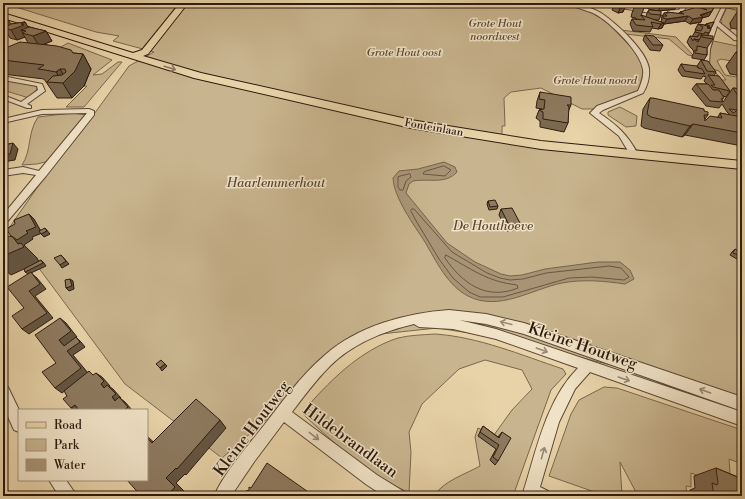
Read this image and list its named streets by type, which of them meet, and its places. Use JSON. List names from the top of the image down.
{
  "streets": {
    "main road": ["Fonteinlaan"],
    "street": ["Kleine Houtweg", "Hildebrandlaan"]
  },
  "crossings": [
    ["Kleine Houtweg", "Hildebrandlaan"]
  ],
  "one_way": ["Hildebrandlaan"],
  "parks": [
    "Grote Hout noordwest",
    "Grote Hout oost",
    "Grote Hout noord",
    "Haarlemmerhout",
    "De Houthoeve"
  ],
  "legend": ["Road", "Park", "Water"]
}
